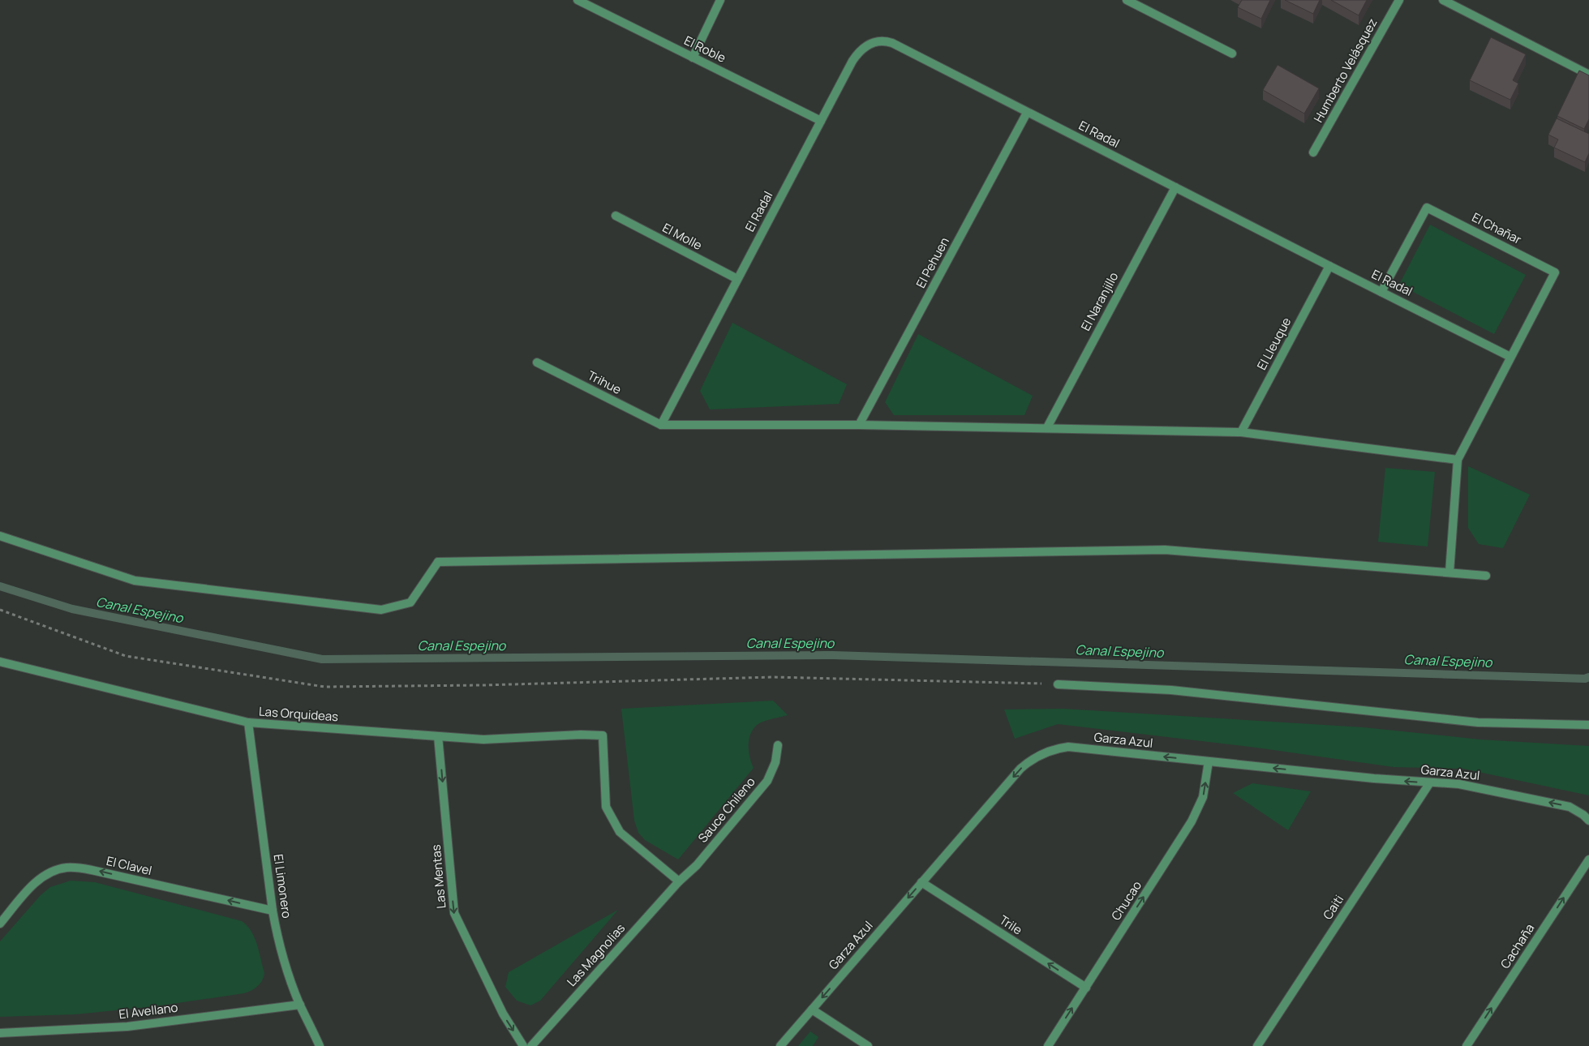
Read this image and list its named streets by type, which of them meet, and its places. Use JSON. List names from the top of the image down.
{
  "streets": {
    "street": [
      "El Roble",
      "Humberto Velásquez",
      "El Radal",
      "El Chañar",
      "El Molle",
      "El Pehuen",
      "El Naranjillo",
      "El Lleuque",
      "Trihue",
      "Las Orquideas",
      "Garza Azul",
      "Sauce Chileno",
      "El Clavel",
      "Las Mentas",
      "El Limonero",
      "Chucao",
      "Caiti",
      "Trile",
      "Cachaña",
      "Las Magnolias",
      "El Avellano"
    ]
  },
  "crossings": [
    ["El Roble", "El Radal"],
    ["El Radal", "El Chañar"],
    ["El Radal", "El Molle"],
    ["El Radal", "El Pehuen"],
    ["El Radal", "El Naranjillo"],
    ["El Radal", "El Lleuque"],
    ["El Radal", "Trihue"],
    ["Las Orquideas", "Sauce Chileno"],
    ["Las Orquideas", "Las Mentas"],
    ["Las Orquideas", "El Limonero"],
    ["Las Orquideas", "Las Magnolias"],
    ["Garza Azul", "Chucao"],
    ["Garza Azul", "Caiti"],
    ["Garza Azul", "Trile"],
    ["Sauce Chileno", "Las Magnolias"],
    ["El Clavel", "El Limonero"],
    ["El Limonero", "El Avellano"],
    ["Chucao", "Trile"]
  ],
  "one_way": [
    "El Clavel",
    "Las Mentas",
    "Chucao",
    "Trile",
    "Cachaña"
  ],
  "water": ["Canal Espejino"]
}
